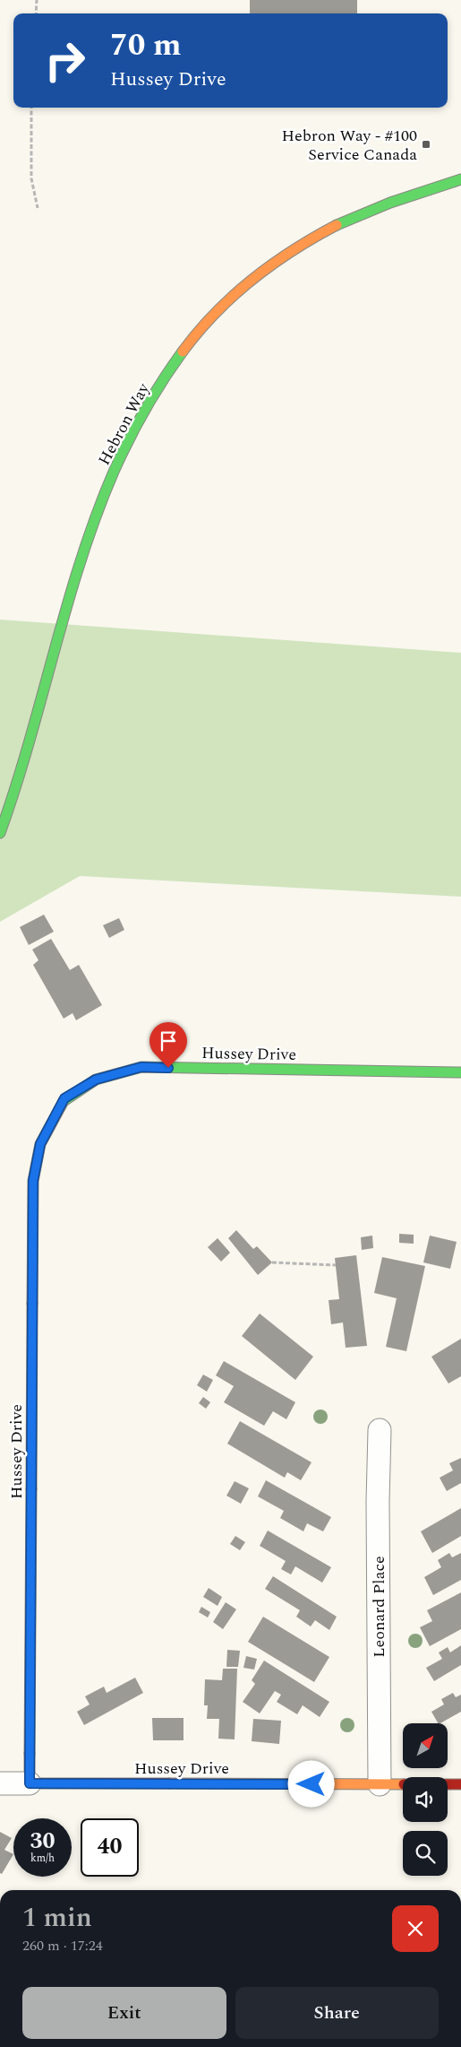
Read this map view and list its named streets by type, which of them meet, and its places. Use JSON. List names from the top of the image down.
{
  "streets": {
    "street": ["Hebron Way", "Hussey Drive", "Leonard Place"]
  },
  "crossings": [
    ["Hussey Drive", "Leonard Place"]
  ],
  "places": {
    "transit": ["Hebron Way - #100 Service Canada"]
  },
  "north": "top right",
  "page": {
    "turn": ["70 m", "Hussey Drive"],
    "speed": "30 km/h",
    "limit": "40",
    "heading": ["1 min", "260 m · 17:24"],
    "buttons": ["Exit", "Share"]
  }
}
